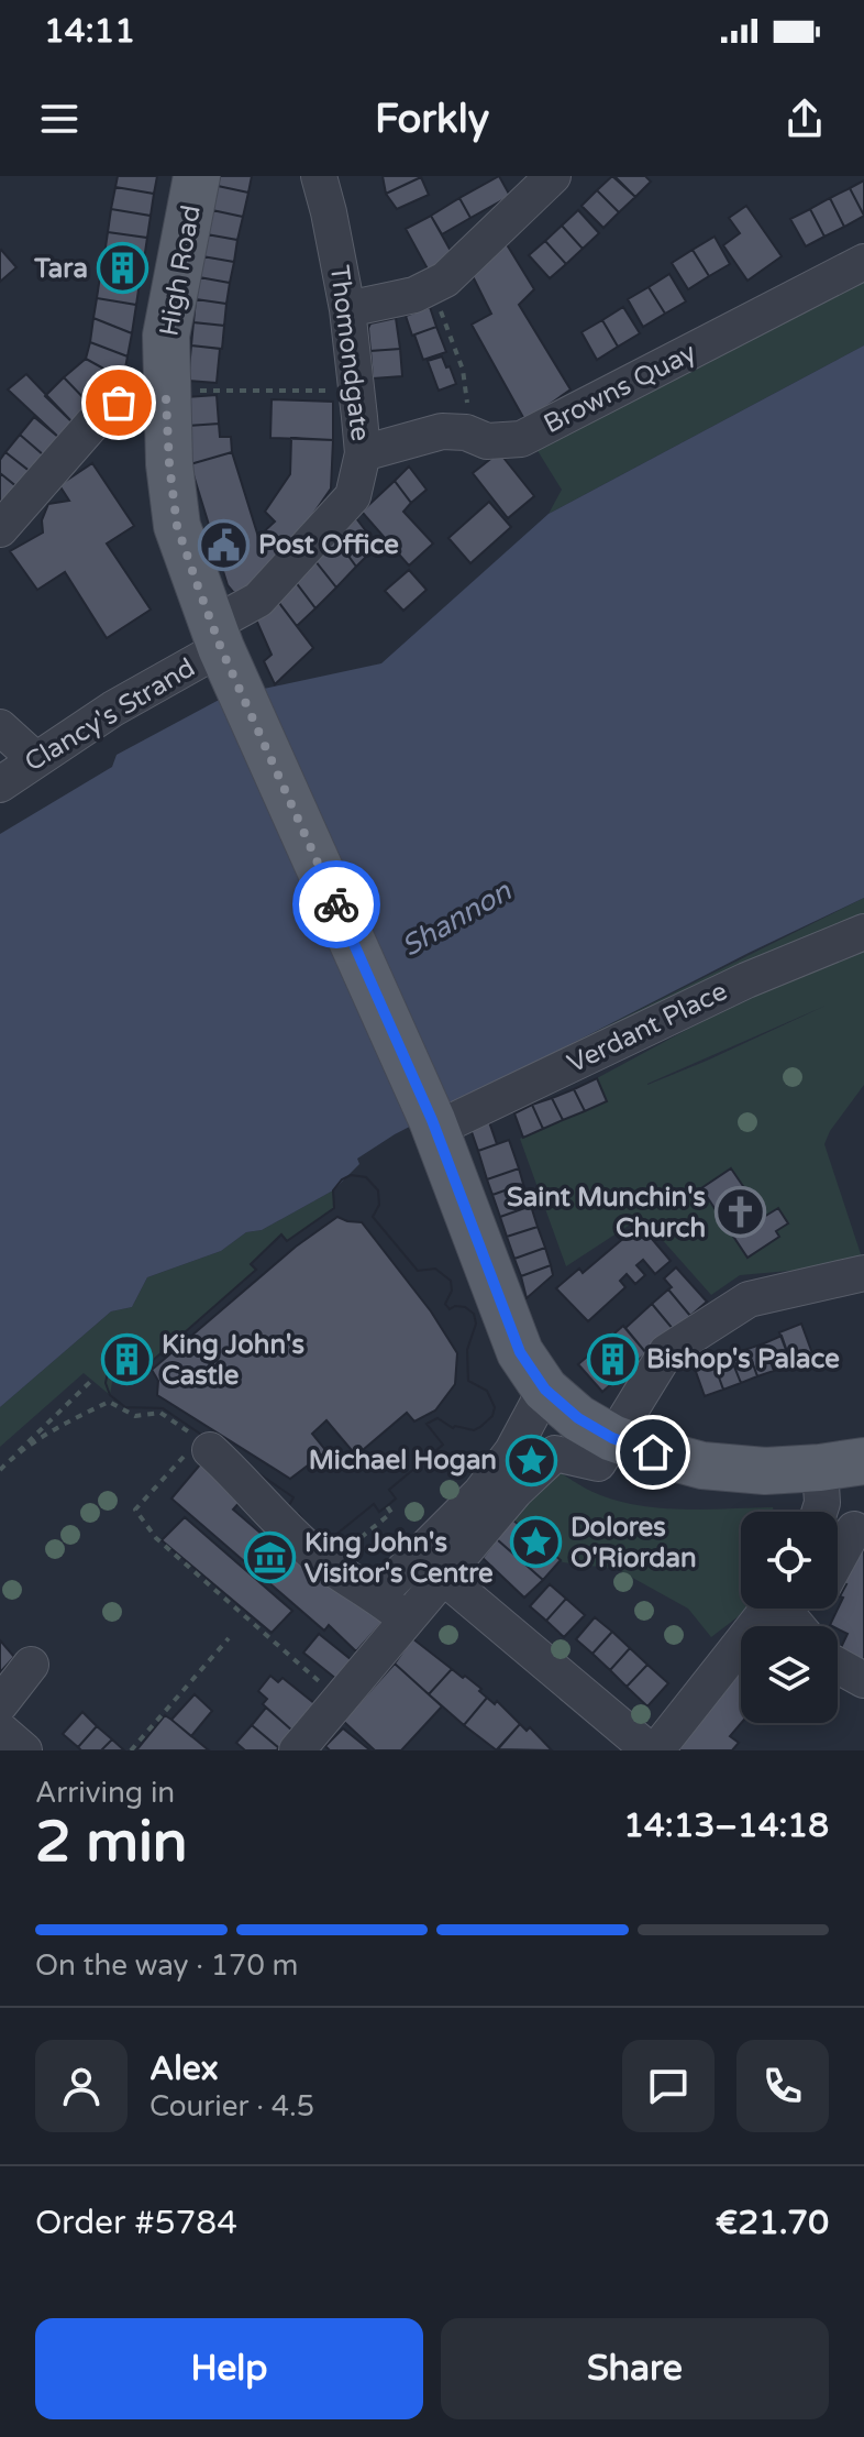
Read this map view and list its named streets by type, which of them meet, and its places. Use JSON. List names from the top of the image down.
{
  "streets": {
    "main road": ["High Road"],
    "street": [
      "Thomondgate",
      "Browns Quay",
      "Clancy's Strand",
      "Verdant Place"
    ]
  },
  "crossings": [
    ["High Road", "Thomondgate"],
    ["High Road", "Clancy's Strand"],
    ["High Road", "Verdant Place"],
    ["Thomondgate", "Browns Quay"],
    ["Thomondgate", "Clancy's Strand"]
  ],
  "water": ["Shannon"],
  "places": {
    "building": ["Tara", "Bishop's Palace", "King John's Castle"],
    "public building": ["Post Office"],
    "church": ["Saint Munchin's Church"],
    "place": ["Michael Hogan", "Dolores O'Riordan"],
    "museum": ["King John's Visitor's Centre"]
  },
  "page": {
    "status": "14:11",
    "header": "Forkly",
    "heading": ["2 min", "Arriving in", "14:13–14:18"],
    "panel": [
      "Alex",
      "Courier · 4.5",
      "Order #5784",
      "€21.70"
    ],
    "bar": "On the way · 170 m",
    "buttons": ["Help", "Share"]
  }
}
